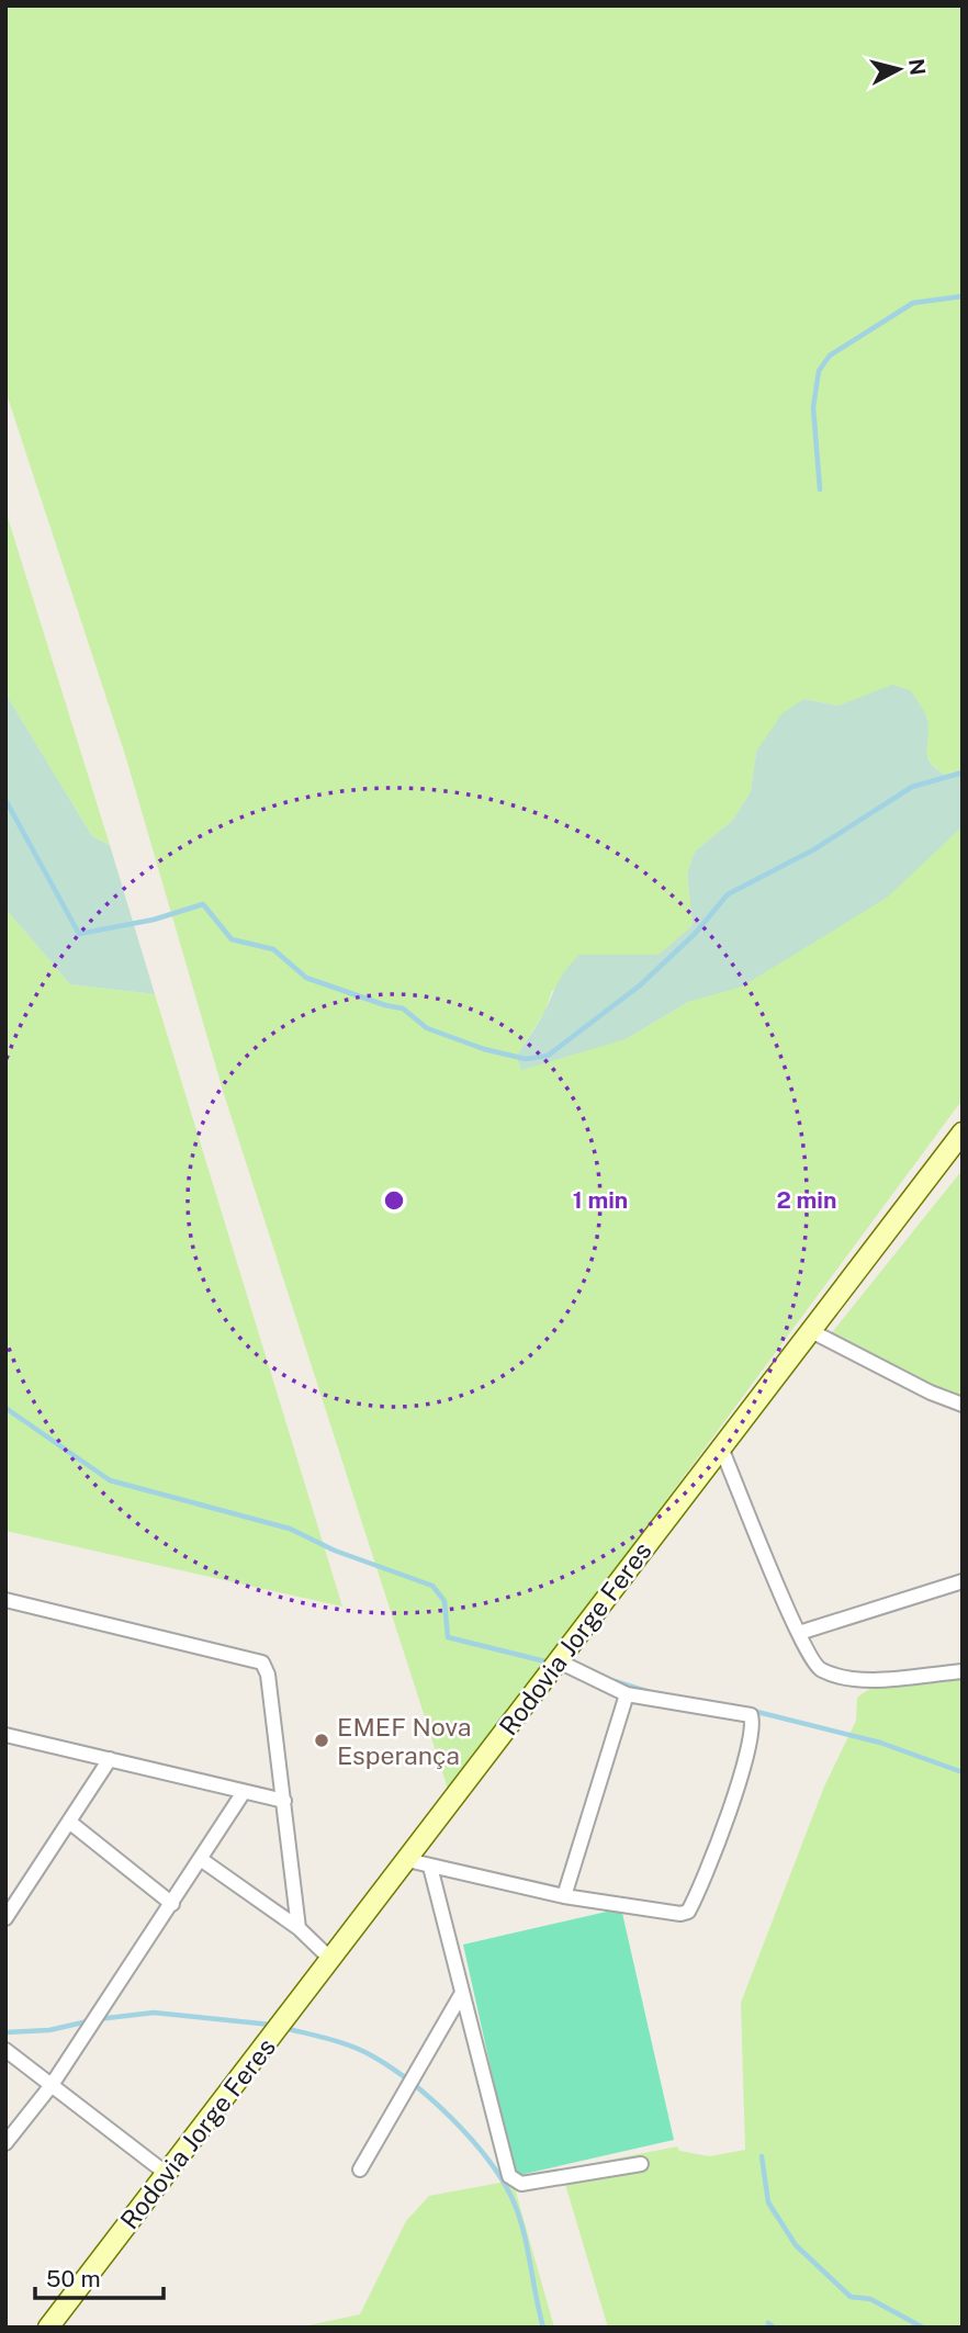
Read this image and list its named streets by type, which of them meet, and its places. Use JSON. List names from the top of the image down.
{
  "streets": {
    "main road": ["Rodovia Jorge Feres"]
  },
  "places": ["EMEF Nova Esperança"],
  "scale_bar": "50 m",
  "north": "right",
  "rings": ["1 min", "2 min"]
}
